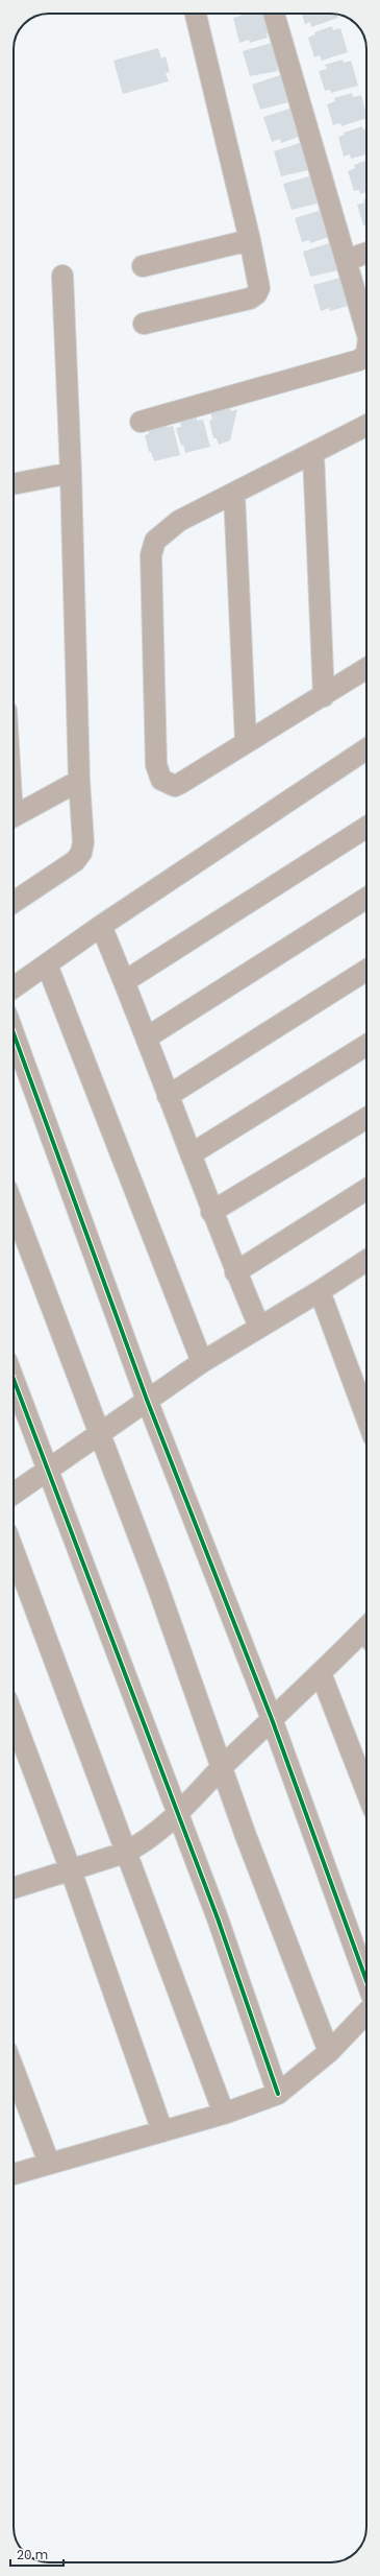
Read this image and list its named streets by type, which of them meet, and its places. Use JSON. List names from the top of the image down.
{
  "scale_bar": "20 m"
}
